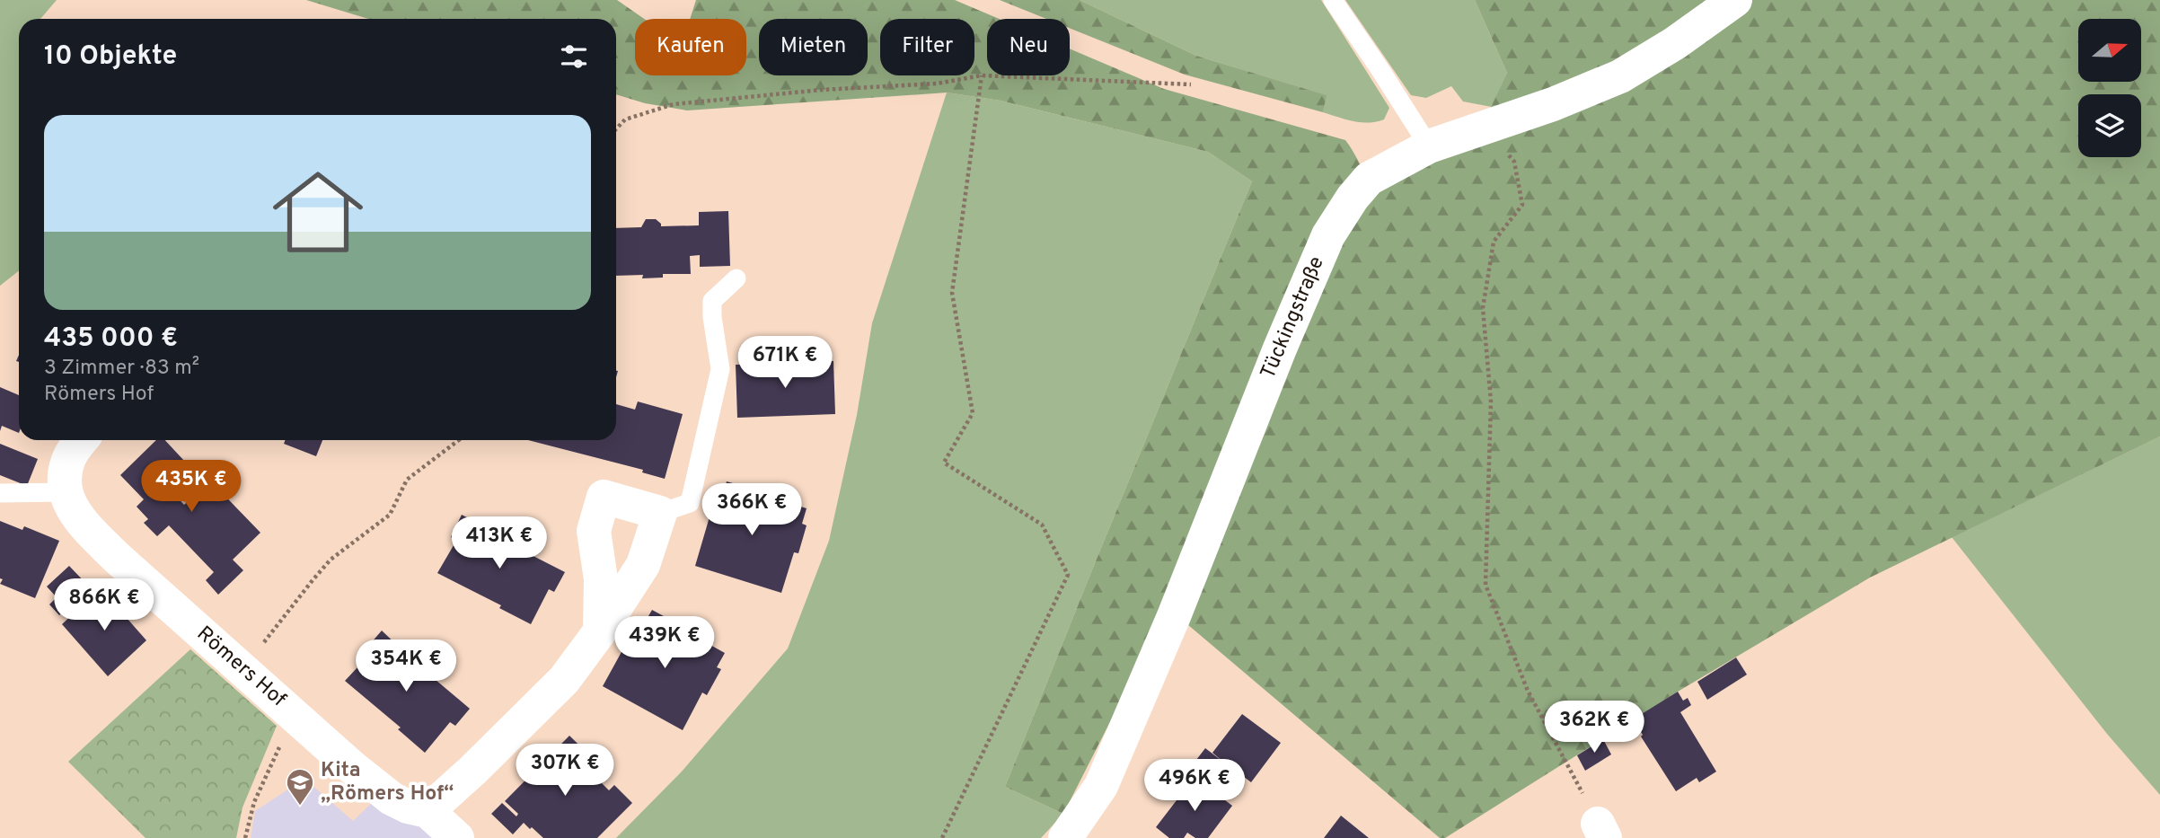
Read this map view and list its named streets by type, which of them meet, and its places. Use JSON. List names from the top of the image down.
{
  "streets": {
    "street": ["Tückingstraße", "Römers Hof"]
  },
  "places": {
    "school or university": ["Kita „Römers Hof“"]
  },
  "north": "right",
  "page": {
    "chip": [
      "Kaufen",
      "Mieten",
      "Filter",
      "Neu"
    ],
    "heading": "10 Objekte",
    "list": [
      {
        "name": "435 000 €",
        "note": "3 Zimmer · 83 m² · Römers Hof"
      }
    ],
    "price": [
      "671K €",
      "435K €",
      "366K €",
      "413K €",
      "866K €",
      "439K €",
      "354K €",
      "362K €",
      "307K €",
      "496K €"
    ]
  }
}
